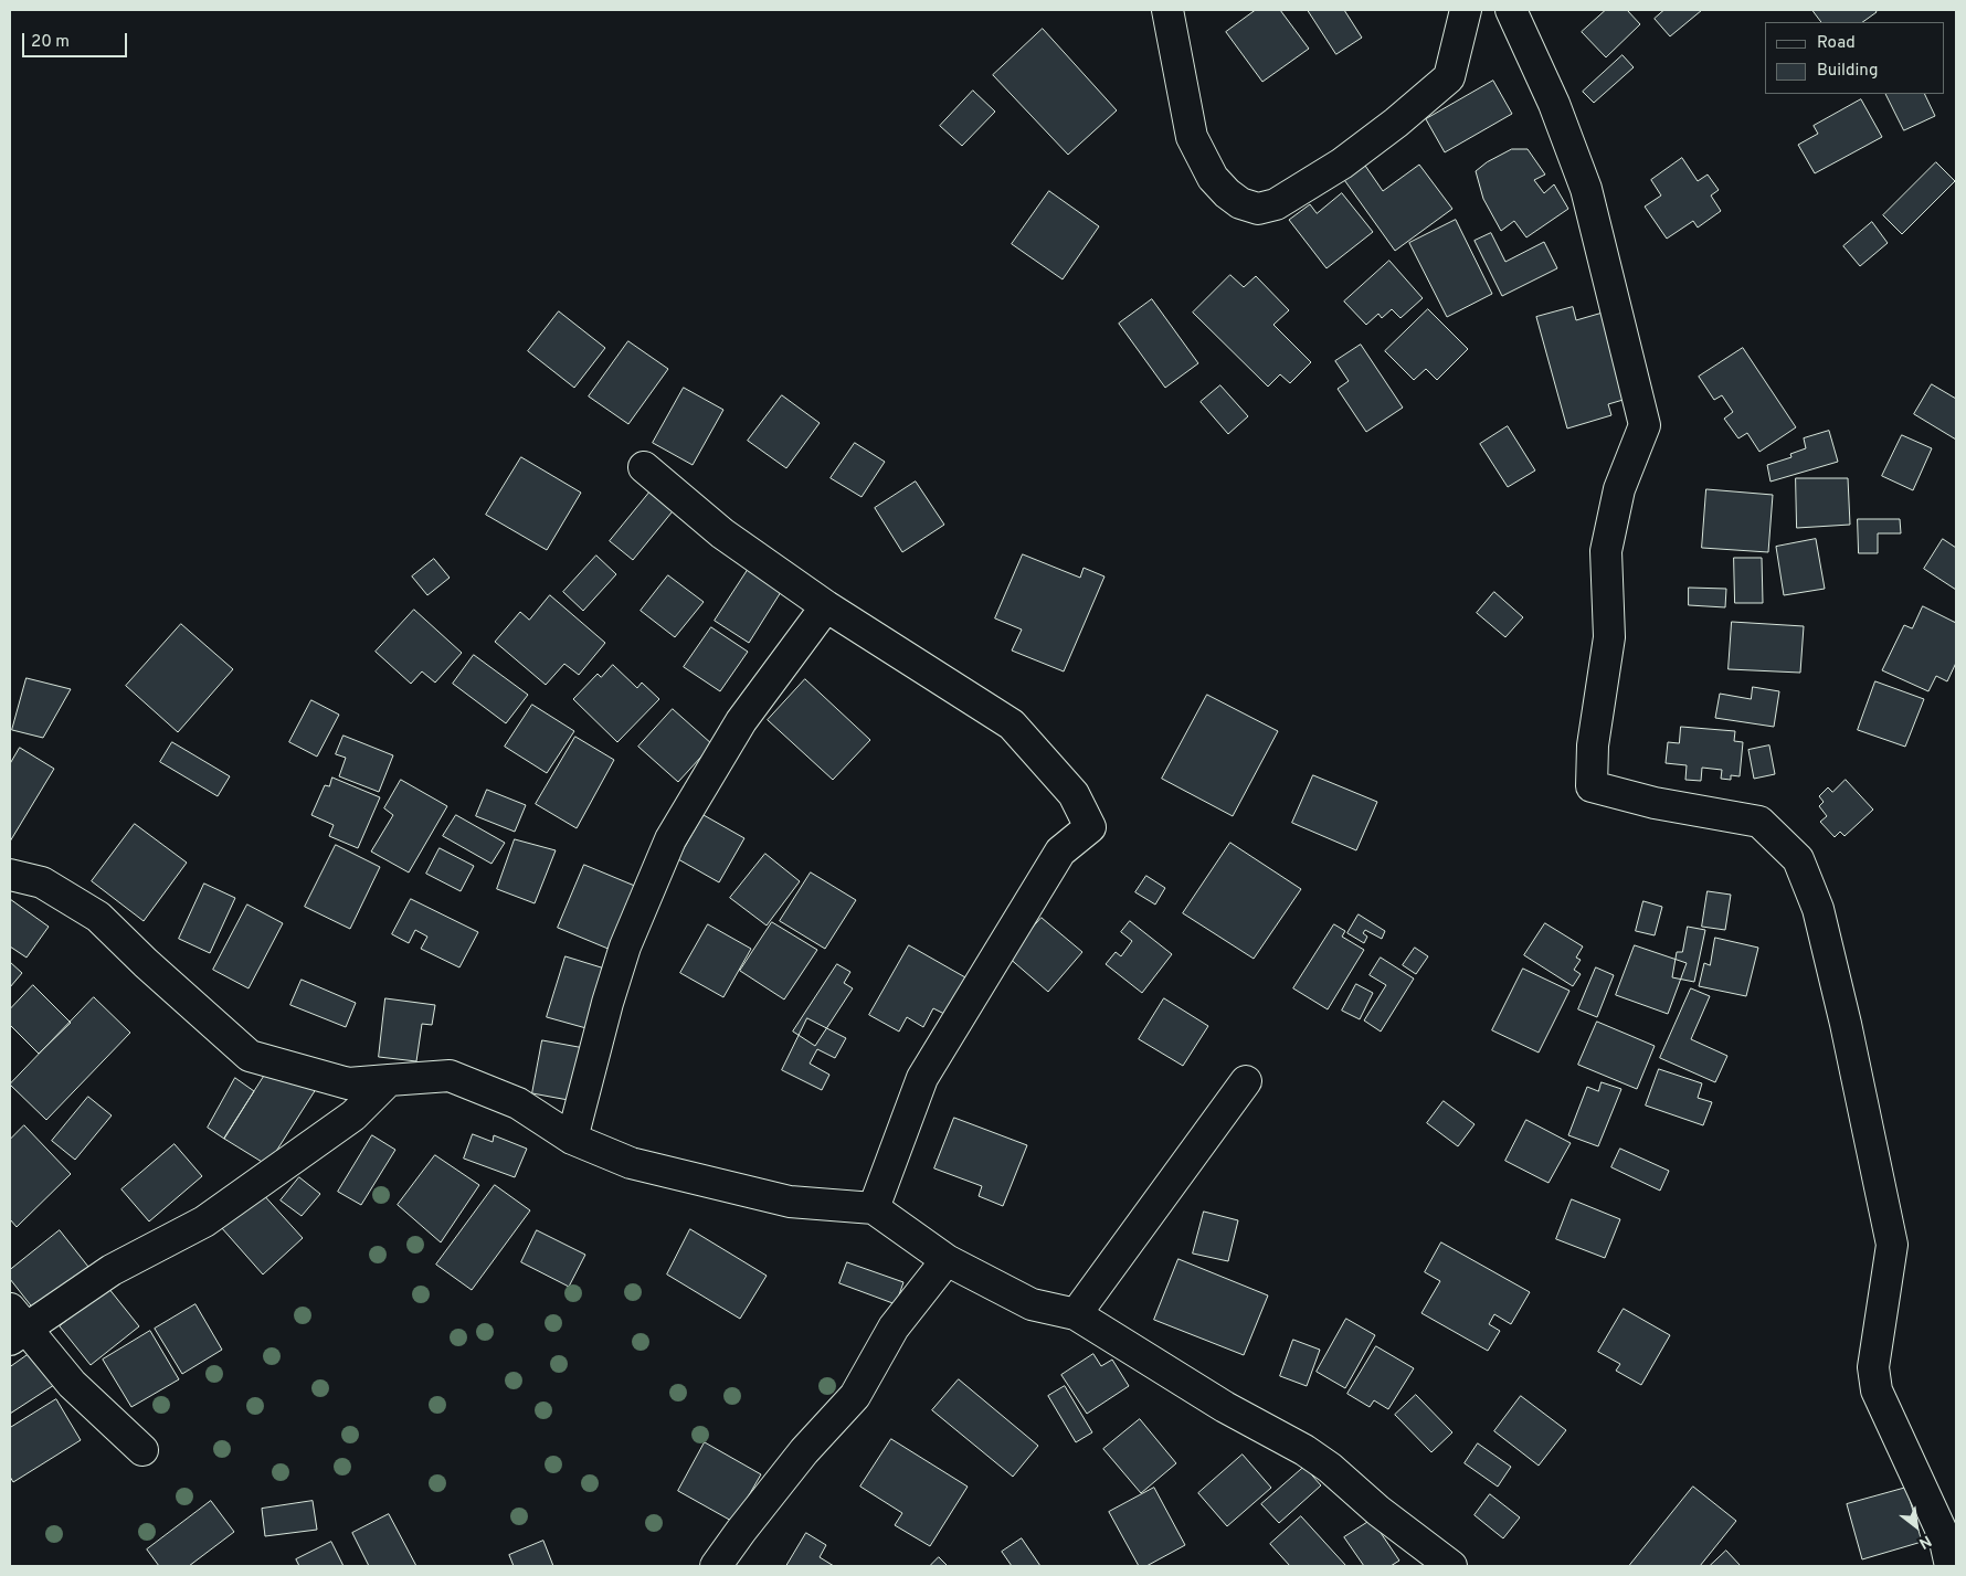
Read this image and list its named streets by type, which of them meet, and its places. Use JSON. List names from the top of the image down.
{
  "legend": ["Road", "Building"],
  "scale_bar": "20 m",
  "north": "bottom right"
}
